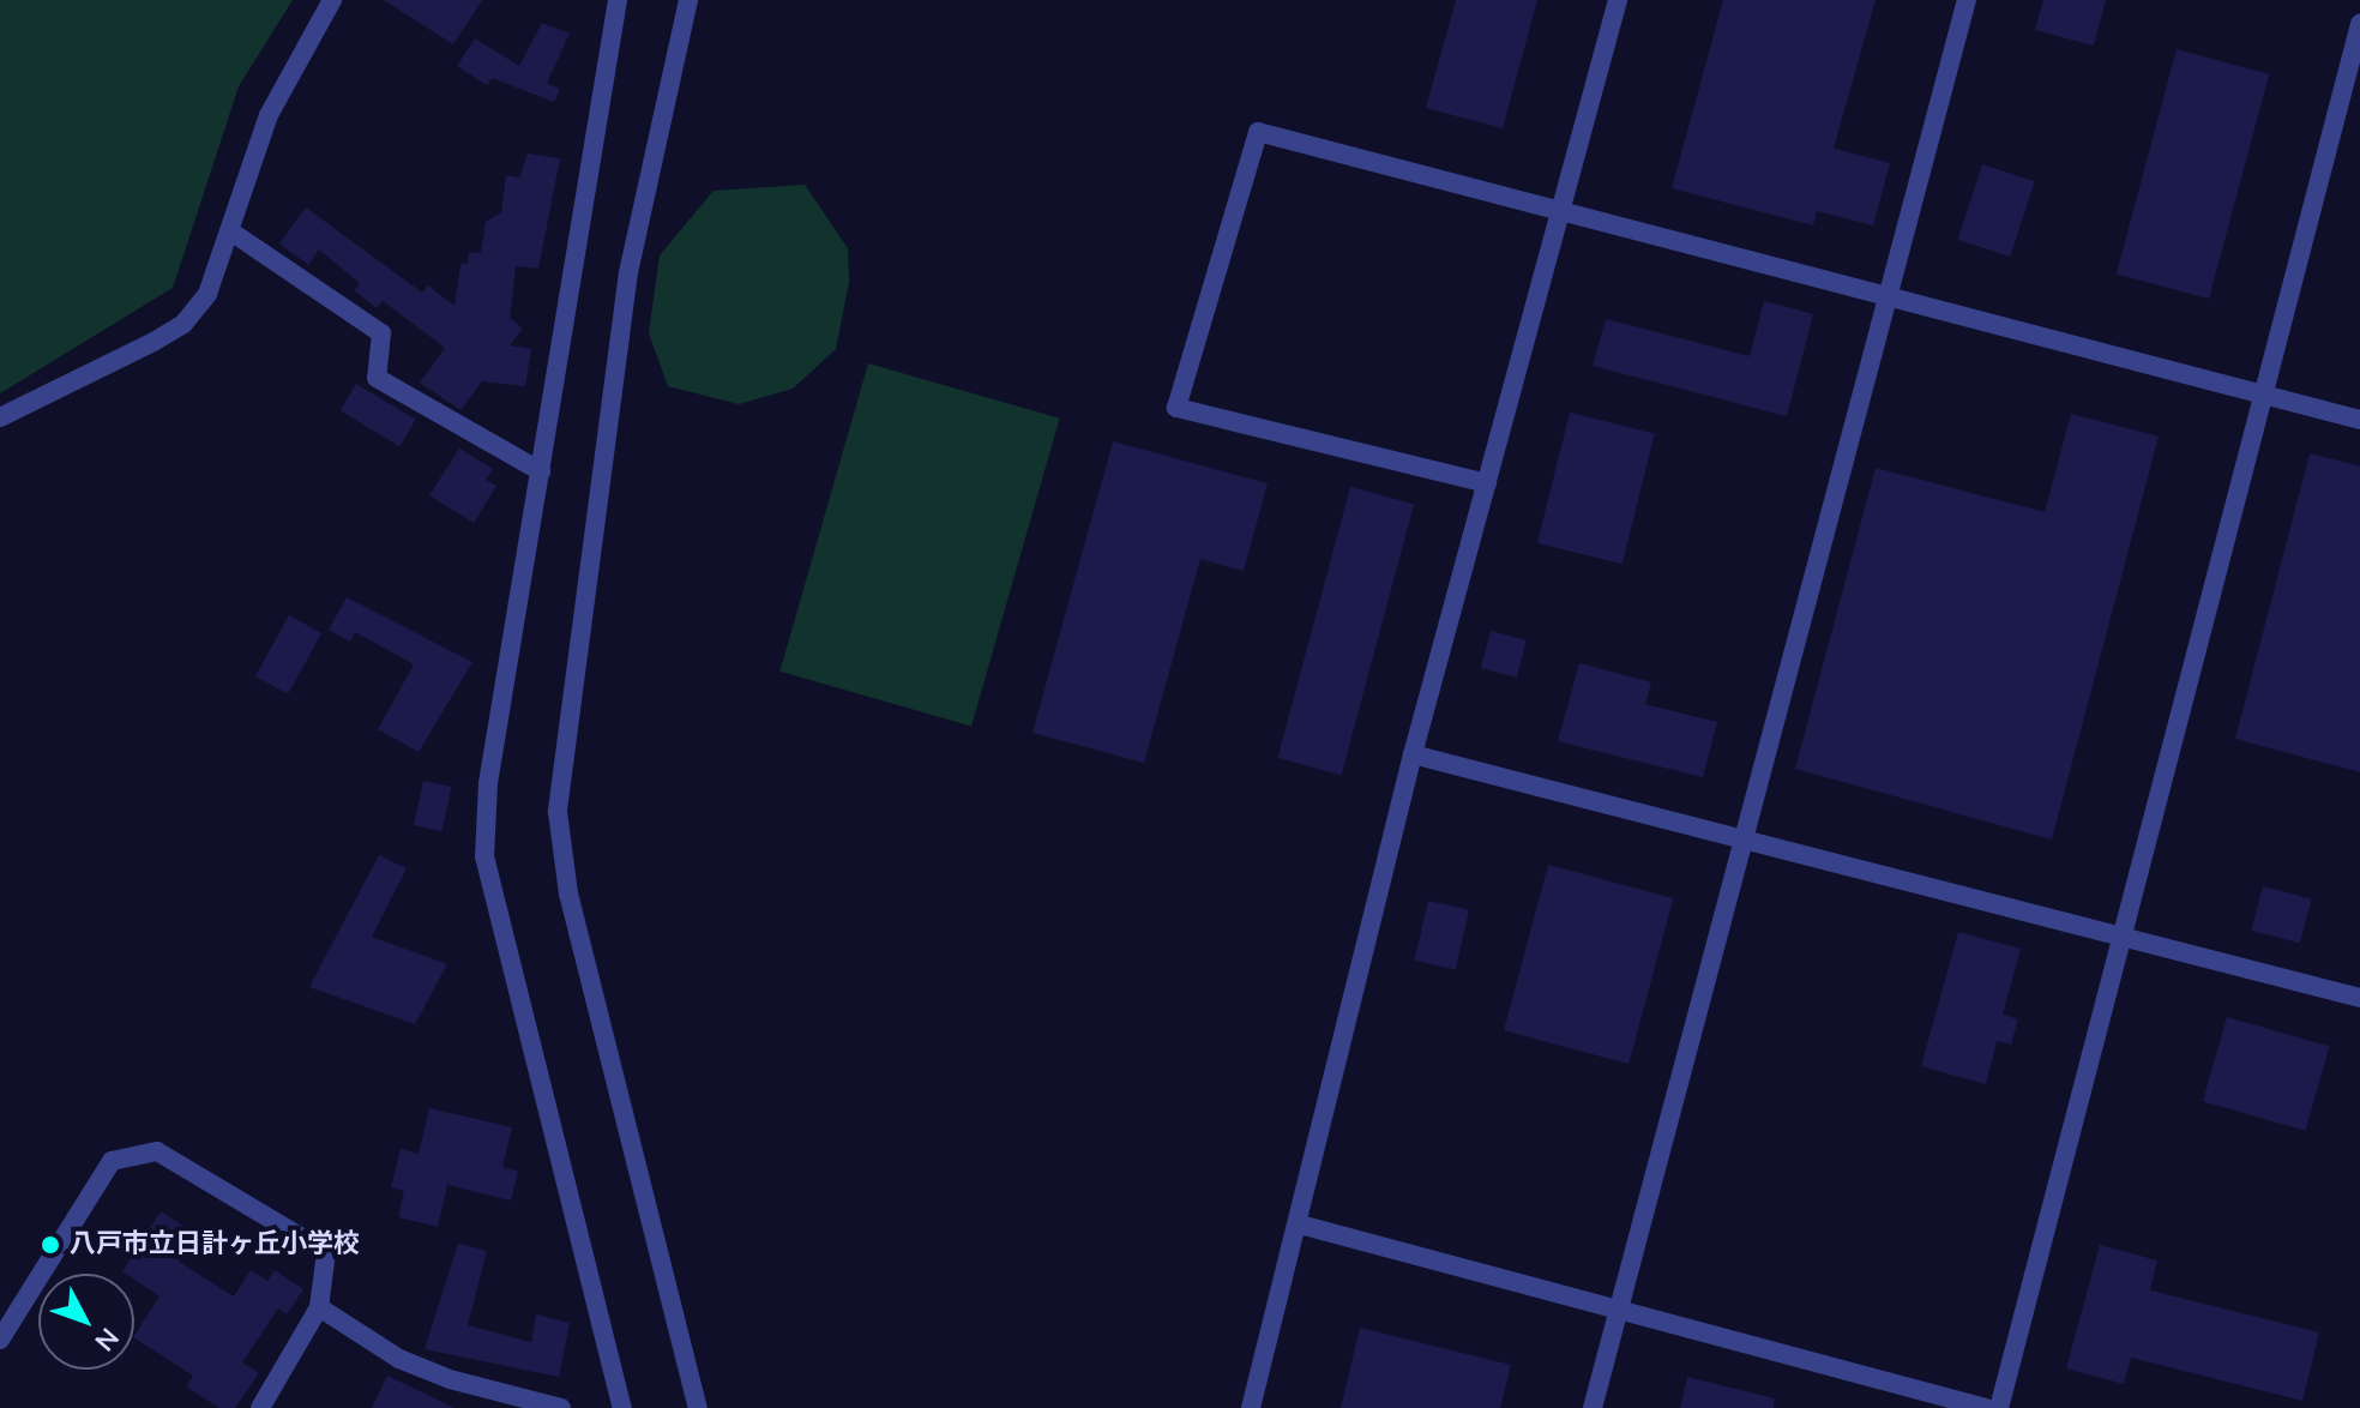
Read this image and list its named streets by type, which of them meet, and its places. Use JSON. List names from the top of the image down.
{
  "places": ["八戸市立日計ヶ丘小学校"],
  "north": "bottom right"
}
